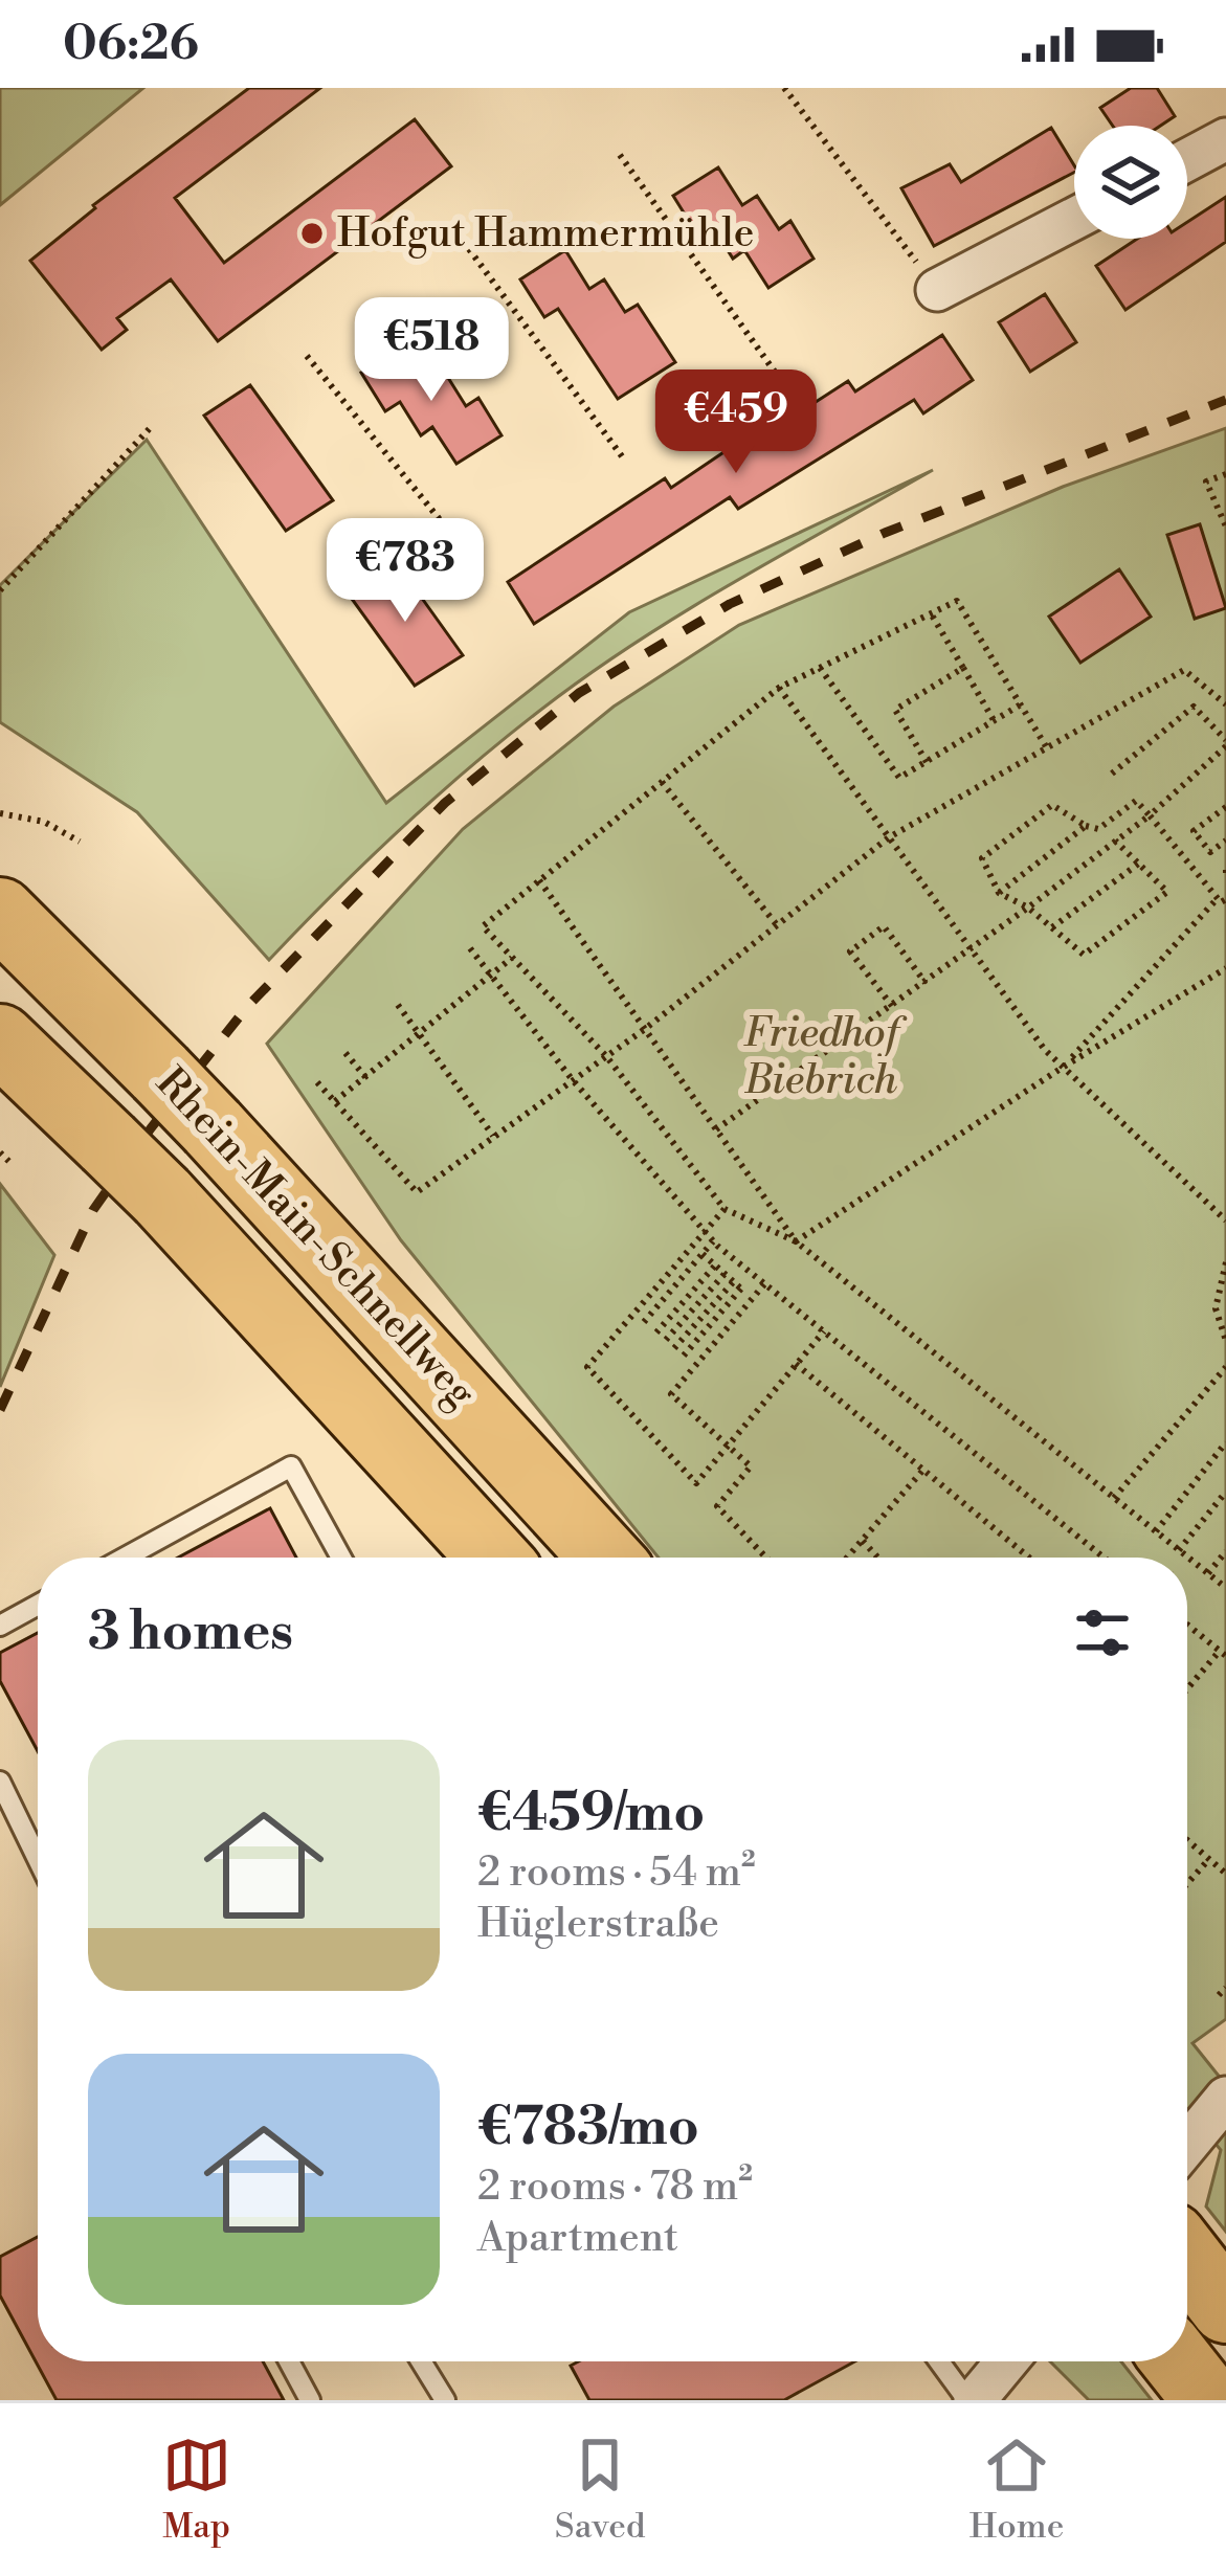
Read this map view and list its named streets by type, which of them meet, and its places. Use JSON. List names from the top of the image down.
{
  "streets": {
    "highway": ["Rhein-Main-Schnellweg"]
  },
  "parks": ["Friedhof Biebrich"],
  "places": ["Hofgut Hammermühle"],
  "page": {
    "status": "06:26",
    "price": ["€518", "€459", "€783"],
    "heading": "3 homes",
    "list": [
      {
        "name": "€459/mo",
        "note": "2 rooms · 54 m² · Hüglerstraße"
      },
      {
        "name": "€783/mo",
        "note": "2 rooms · 78 m² · Apartment"
      }
    ],
    "tabs": ["Map", "Saved", "Home"]
  }
}
